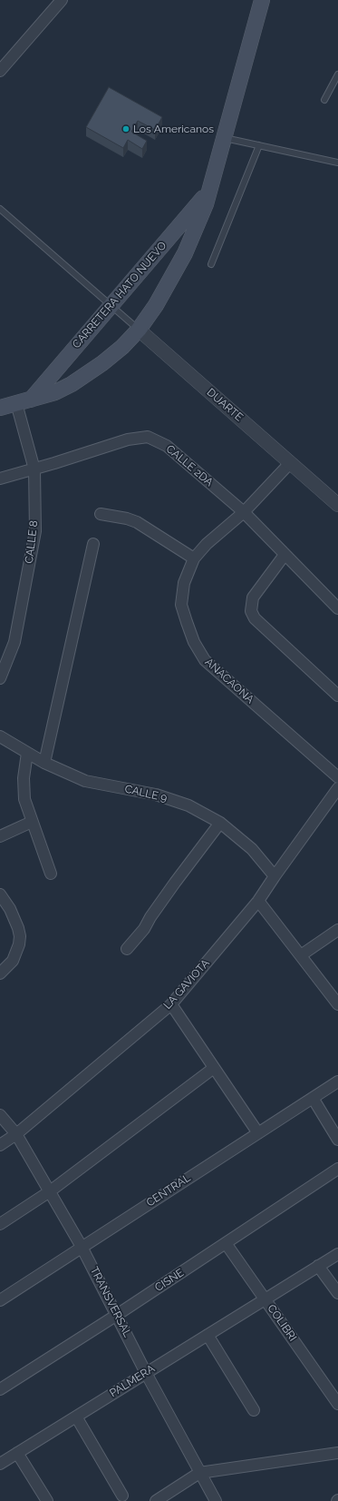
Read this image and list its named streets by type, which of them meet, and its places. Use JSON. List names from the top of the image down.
{
  "streets": {
    "main road": ["CARRETERA HATO NUEVO"],
    "street": [
      "DUARTE",
      "CALLE 2DA",
      "CALLE 8",
      "ANACAONA",
      "CALLE 9",
      "LA GAVIOTA",
      "CENTRAL",
      "CISNE",
      "TRANSVERSAL",
      "COLIBRI",
      "PALMERA"
    ]
  },
  "crossings": [
    ["CARRETERA HATO NUEVO", "DUARTE"],
    ["CARRETERA HATO NUEVO", "CALLE 8"],
    ["DUARTE", "ANACAONA"],
    ["CALLE 2DA", "CALLE 8"],
    ["CALLE 2DA", "ANACAONA"],
    ["CALLE 9", "LA GAVIOTA"],
    ["LA GAVIOTA", "TRANSVERSAL"],
    ["CENTRAL", "TRANSVERSAL"],
    ["CISNE", "TRANSVERSAL"],
    ["CISNE", "COLIBRI"],
    ["TRANSVERSAL", "PALMERA"],
    ["COLIBRI", "PALMERA"]
  ],
  "places": ["Los Americanos"]
}
